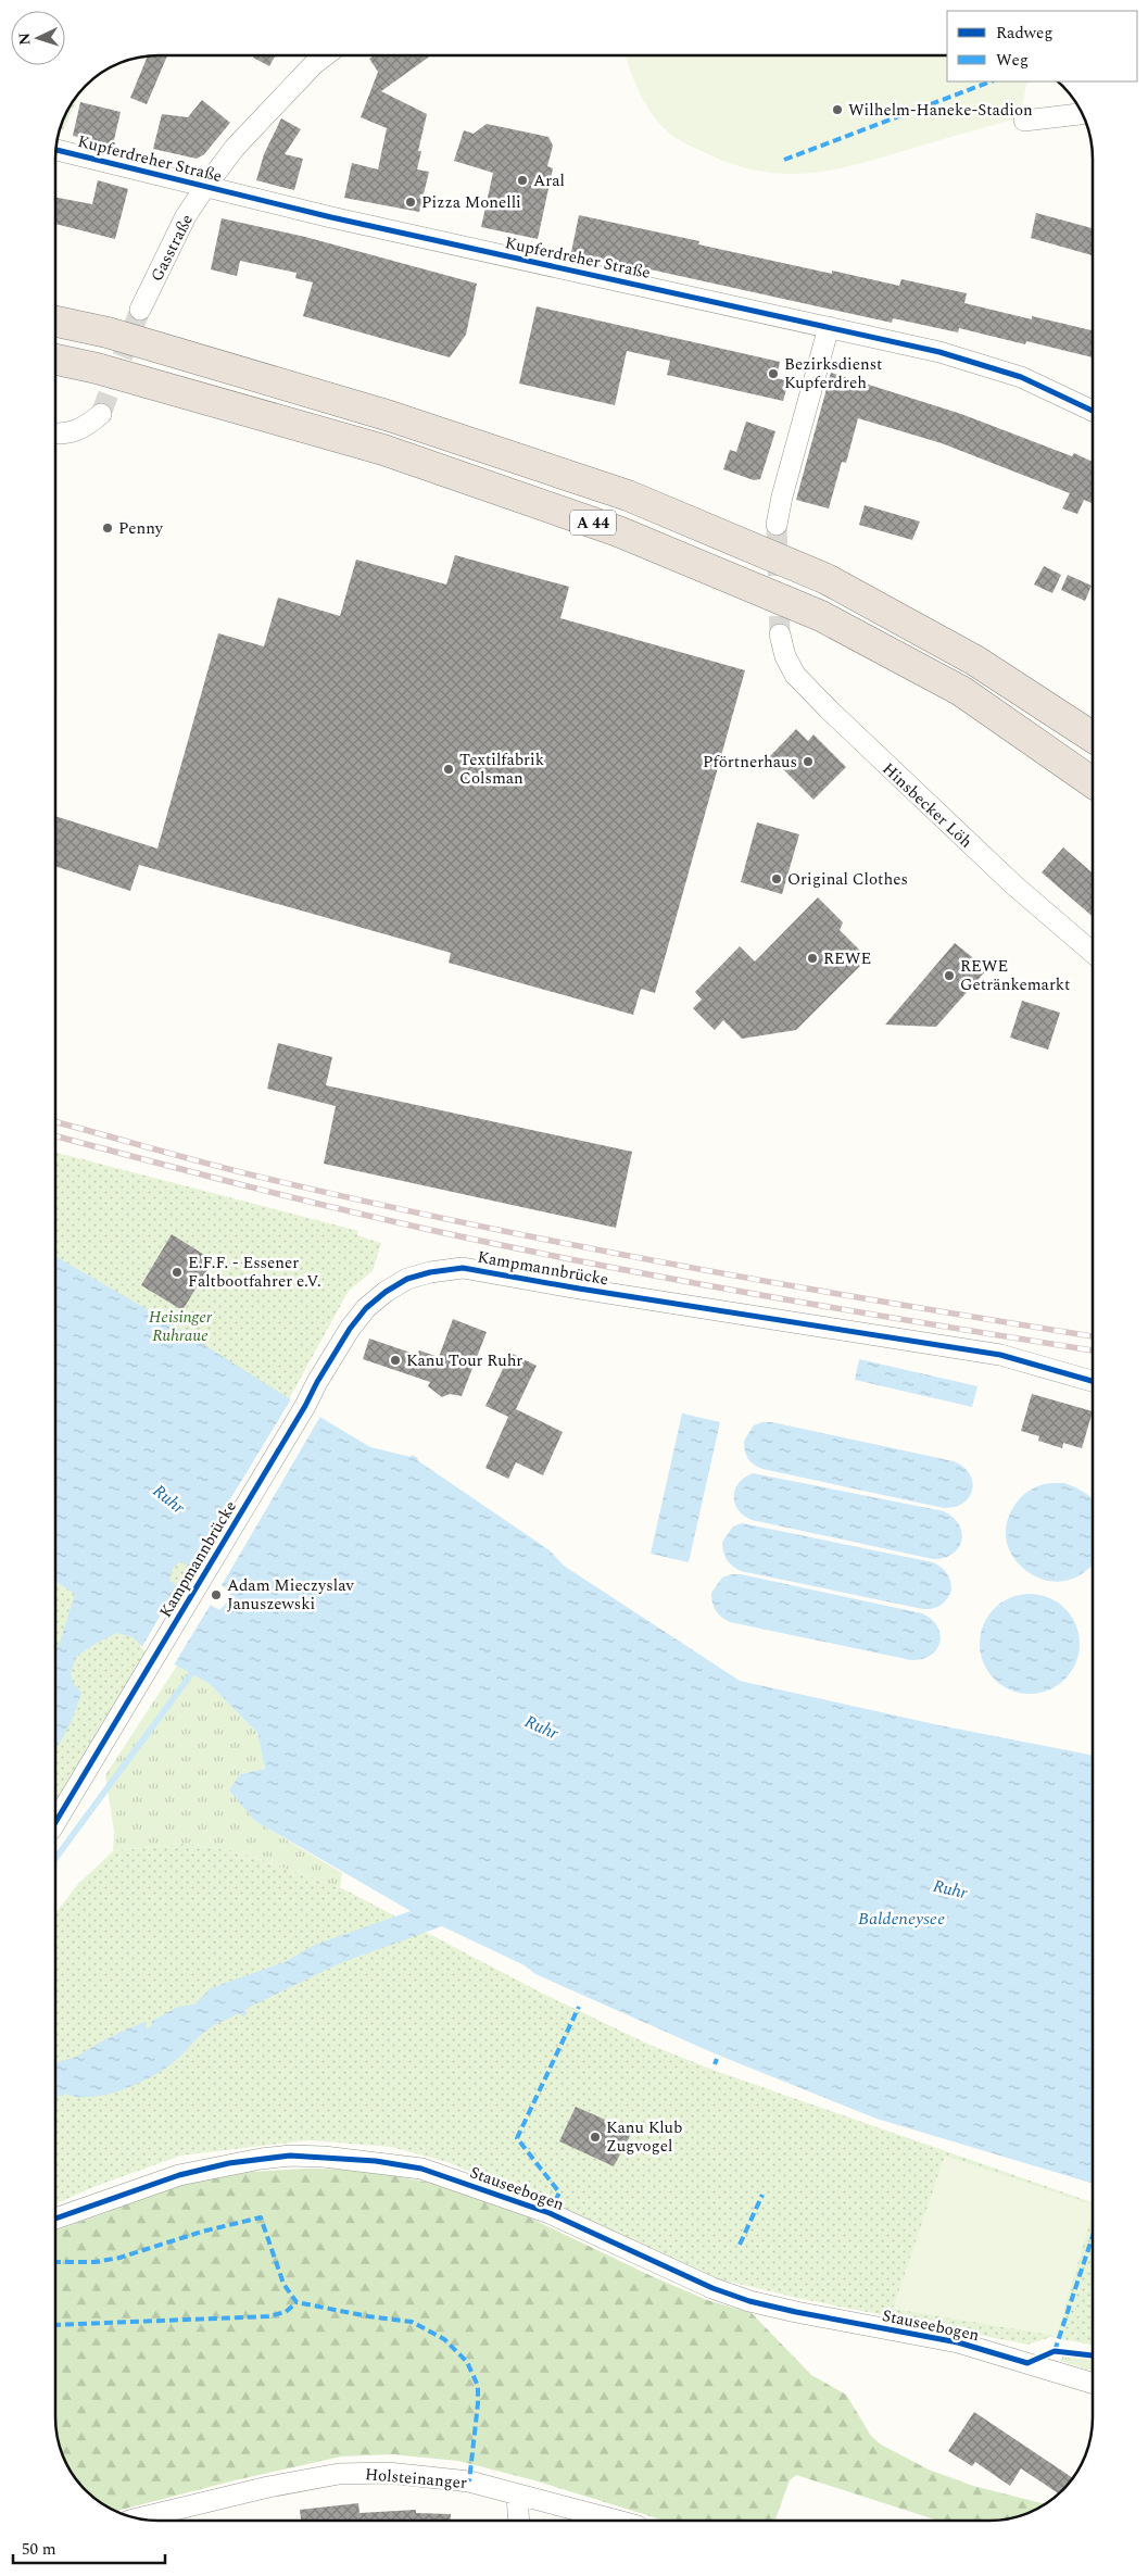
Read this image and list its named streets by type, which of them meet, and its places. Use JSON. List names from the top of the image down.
{
  "streets": {
    "highway": ["A 44"],
    "street": [
      "Kupferdreher Straße",
      "Gasstraße",
      "Hinsbecker Löh",
      "Kampmannbrücke",
      "Stauseebogen",
      "Holsteinanger"
    ]
  },
  "crossings": [
    ["Kupferdreher Straße", "Gasstraße"]
  ],
  "water": ["Ruhr", "Baldeneysee"],
  "parks": ["Heisinger Ruhraue"],
  "places": [
    "Wilhelm-Haneke-Stadion",
    "Aral",
    "Pizza Monelli",
    "Bezirksdienst Kupferdreh",
    "Penny",
    "Pförtnerhaus",
    "Textilfabrik Colsman",
    "Original Clothes",
    "REWE",
    "REWE Getränkemarkt",
    "E.F.F. - Essener Faltbootfahrer e.V.",
    "Kanu Tour Ruhr",
    "Adam Mieczyslav Januszewski",
    "Kanu Klub Zugvogel"
  ],
  "legend": ["Radweg", "Weg"],
  "scale_bar": "50 m",
  "north": "left"
}
